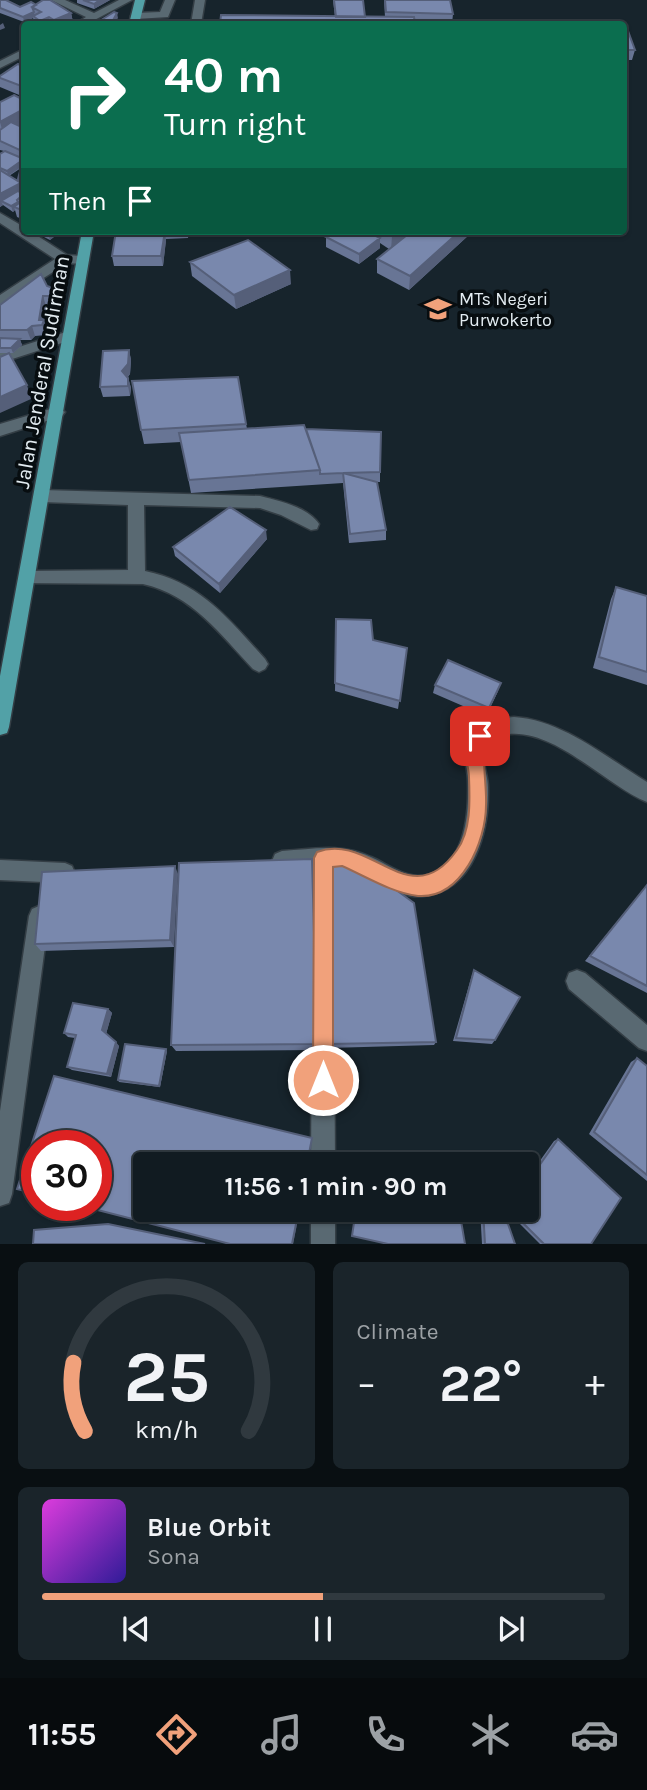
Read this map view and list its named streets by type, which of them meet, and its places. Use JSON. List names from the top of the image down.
{
  "streets": {
    "main road": ["Jalan Jenderal Sudirman"]
  },
  "places": {
    "school or university": ["MTs Negeri Purwokerto"]
  },
  "page": {
    "turn": ["40 m", "Turn right"],
    "then": "Then",
    "limit": "30",
    "trip": "11:56 · 1 min · 90 m",
    "tile": "Climate",
    "heat": ["−", "22°", "+"],
    "song": ["Blue Orbit", "Sona"],
    "tabs": "11:55",
    "gauge": ["25", "km/h"]
  }
}
